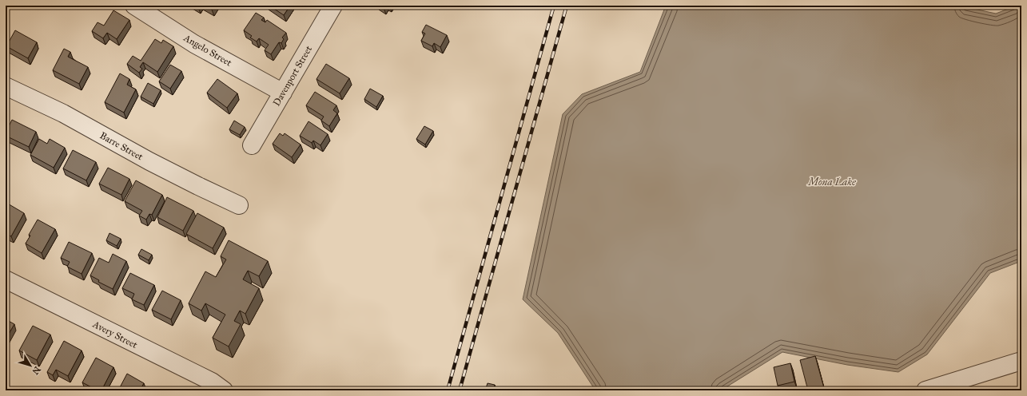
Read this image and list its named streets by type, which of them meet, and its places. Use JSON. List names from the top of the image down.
{
  "streets": {
    "street": [
      "Angelo Street",
      "Davenport Street",
      "Barre Street",
      "Avery Street"
    ]
  },
  "crossings": [
    ["Angelo Street", "Davenport Street"]
  ],
  "water": ["Mona Lake"],
  "north": "bottom right"
}
